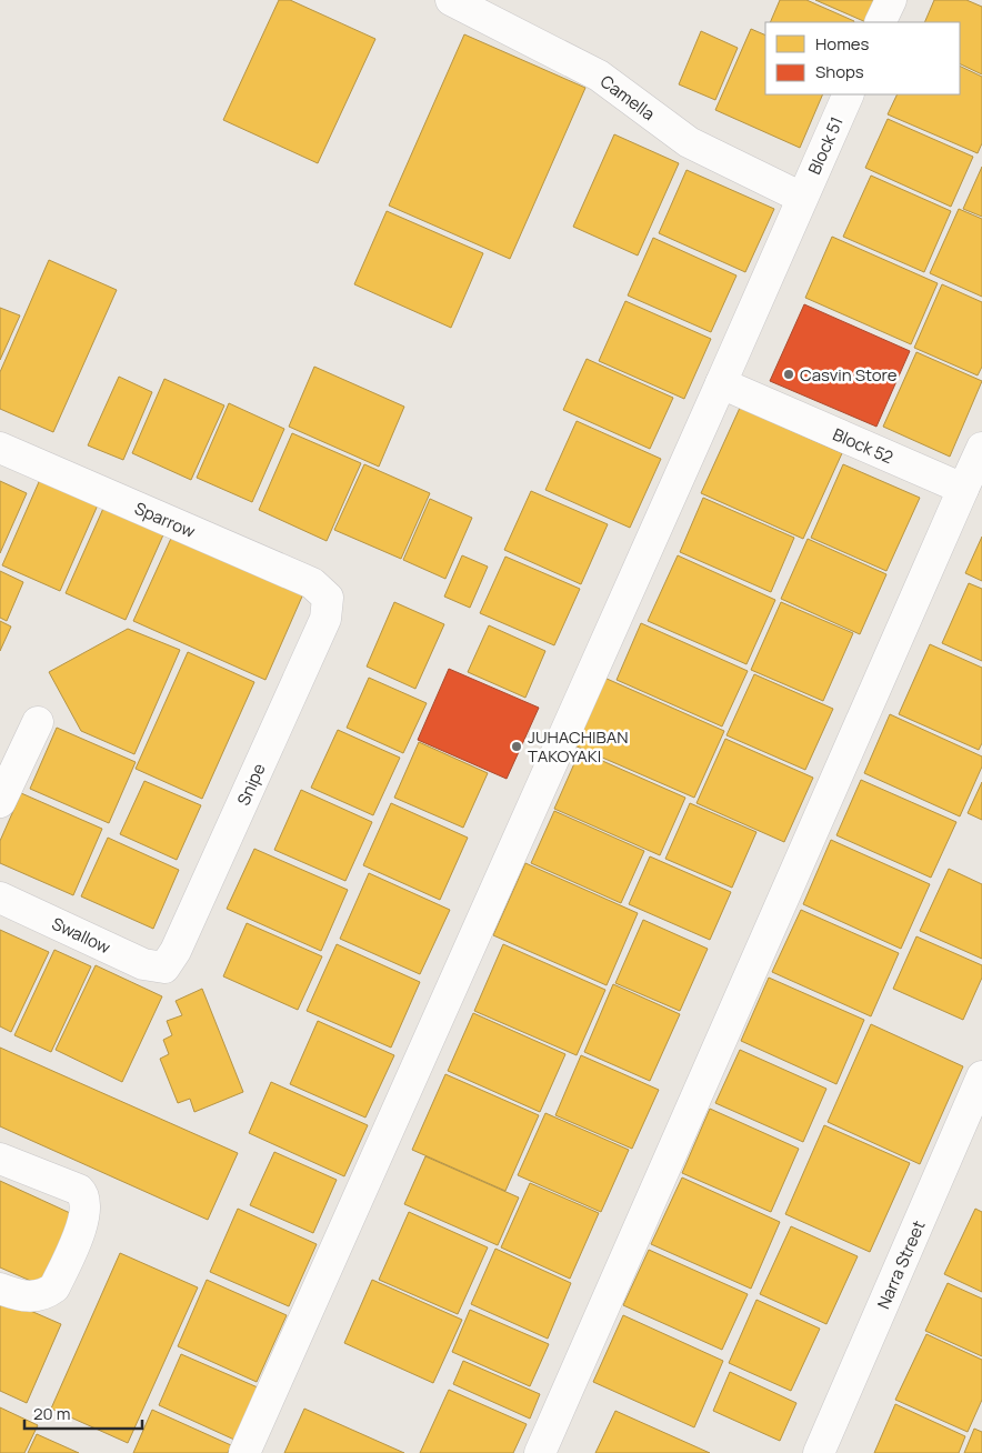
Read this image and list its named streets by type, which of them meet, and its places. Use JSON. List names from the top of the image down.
{
  "streets": {
    "street": [
      "Camella",
      "Block 51",
      "Block 52",
      "Sparrow",
      "Snipe",
      "Swallow",
      "Narra Street"
    ]
  },
  "crossings": [
    ["Camella", "Block 51"],
    ["Block 51", "Block 52"],
    ["Sparrow", "Snipe"],
    ["Snipe", "Swallow"]
  ],
  "places": ["Casvin Store", "JUHACHIBAN TAKOYAKI"],
  "legend": ["Homes", "Shops"],
  "scale_bar": "20 m"
}
